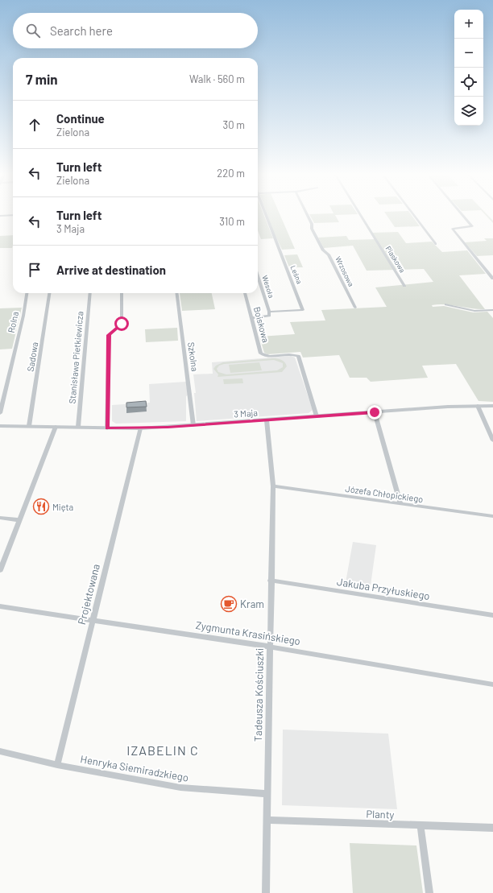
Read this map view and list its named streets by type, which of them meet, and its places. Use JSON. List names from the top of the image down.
{
  "streets": {
    "street": [
      "Piaskowa",
      "Wrzosowa",
      "Leśna",
      "Wesoła",
      "Rolna",
      "Boiskowa",
      "Sadowa",
      "Szkolna",
      "Stanisława Pietkiewicza",
      "3 Maja",
      "Józefa Chłopickiego",
      "Jakuba Przyłuskiego",
      "Projektowana",
      "Zygmunta Krasińskiego",
      "Tadeusza Kościuszki",
      "Henryka Siemiradzkiego",
      "Planty"
    ]
  },
  "crossings": [
    ["Leśna", "Wesoła"],
    ["Leśna", "Boiskowa"],
    ["Boiskowa", "3 Maja"],
    ["Sadowa", "3 Maja"],
    ["Szkolna", "3 Maja"],
    ["Stanisława Pietkiewicza", "3 Maja"],
    ["3 Maja", "Projektowana"],
    ["3 Maja", "Tadeusza Kościuszki"],
    ["Józefa Chłopickiego", "Tadeusza Kościuszki"],
    ["Jakuba Przyłuskiego", "Tadeusza Kościuszki"],
    ["Projektowana", "Zygmunta Krasińskiego"],
    ["Projektowana", "Henryka Siemiradzkiego"],
    ["Zygmunta Krasińskiego", "Tadeusza Kościuszki"],
    ["Tadeusza Kościuszki", "Henryka Siemiradzkiego"],
    ["Tadeusza Kościuszki", "Planty"]
  ],
  "districts": ["IZABELIN C"],
  "places": {
    "restaurant": ["Mięta"],
    "cafe": ["Kram"]
  },
  "page": {
    "map_buttons": ["+", "−"],
    "search": "Search here",
    "heading": ["7 min", "Walk · 560 m"],
    "list": [
      ["Continue", "Zielona", "30 m"],
      ["Turn left", "Zielona", "220 m"],
      ["Turn left", "3 Maja", "310 m"],
      "Arrive at destination"
    ]
  }
}
